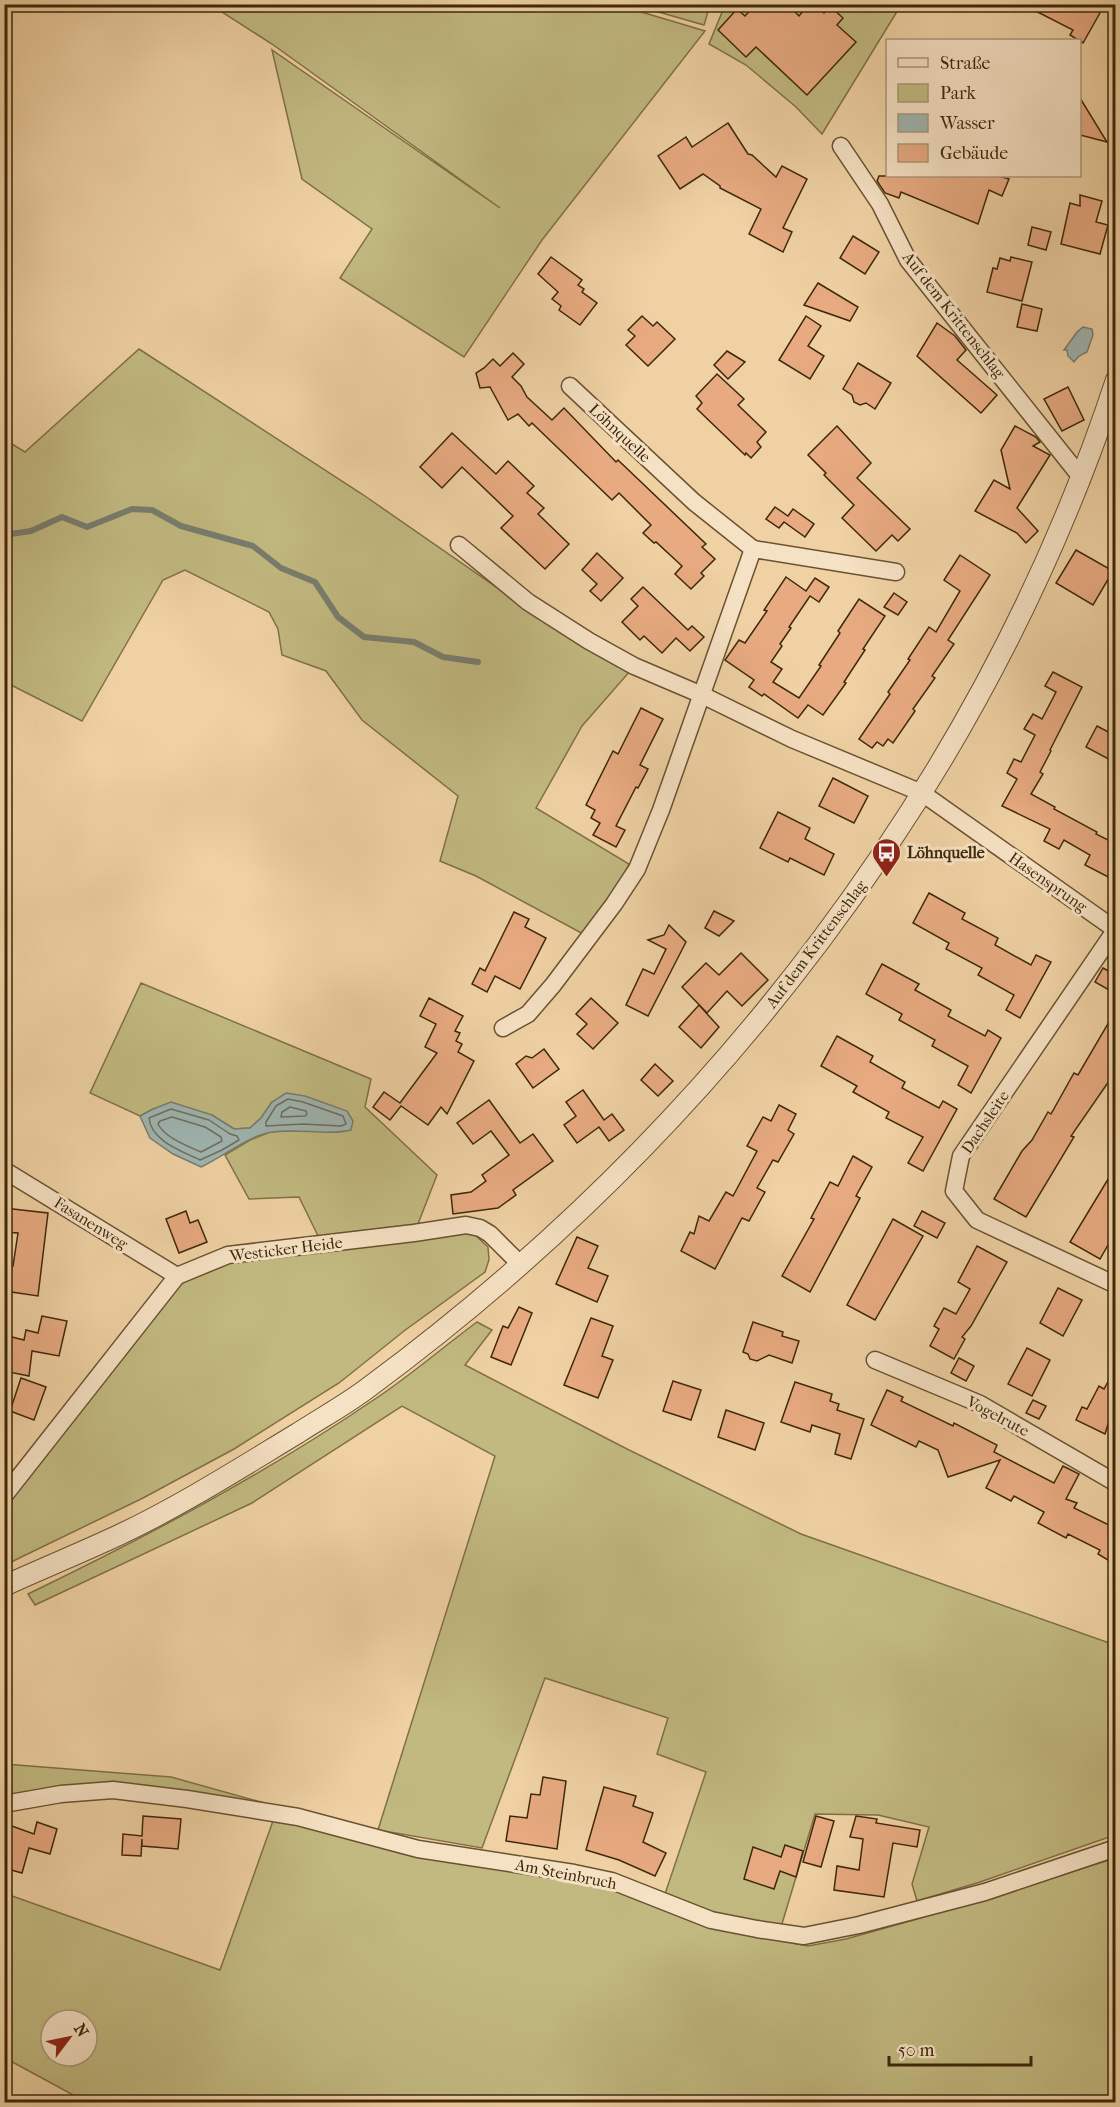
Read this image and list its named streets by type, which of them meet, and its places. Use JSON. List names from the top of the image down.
{
  "streets": {
    "street": [
      "Auf dem Krittenschlag",
      "Löhnquelle",
      "Hasensprung",
      "Dachsleite",
      "Fasanenweg",
      "Westicker Heide",
      "Vogelrute",
      "Am Steinbruch"
    ]
  },
  "crossings": [
    ["Auf dem Krittenschlag", "Hasensprung"],
    ["Auf dem Krittenschlag", "Westicker Heide"],
    ["Hasensprung", "Dachsleite"],
    ["Fasanenweg", "Westicker Heide"]
  ],
  "places": {
    "bus stop": ["Löhnquelle"]
  },
  "legend": [
    "Straße",
    "Park",
    "Wasser",
    "Gebäude"
  ],
  "scale_bar": "50 m",
  "north": "top right"
}
